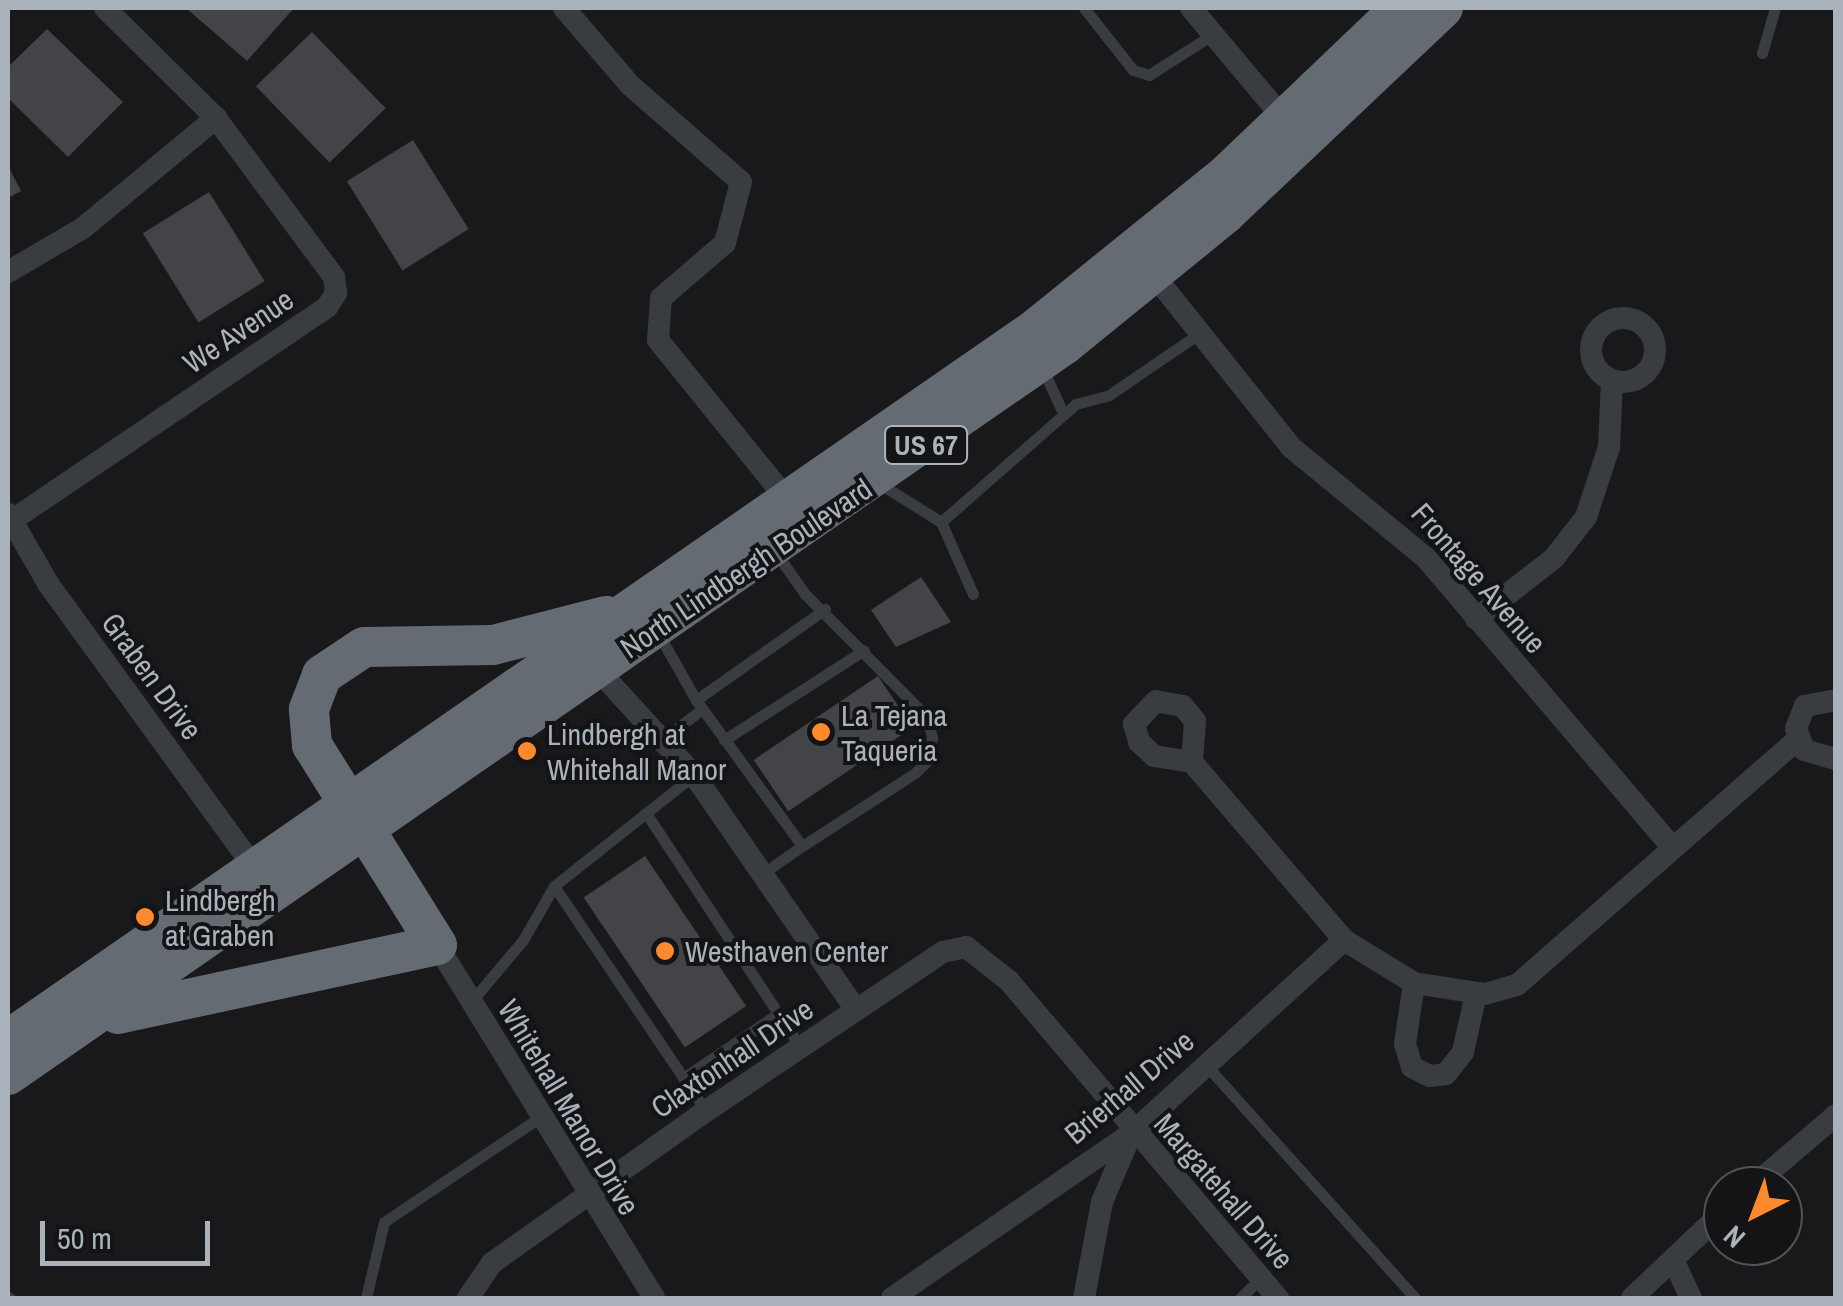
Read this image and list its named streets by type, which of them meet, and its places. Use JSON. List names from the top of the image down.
{
  "streets": {
    "highway": ["US 67", "North Lindbergh Boulevard"],
    "street": [
      "We Avenue",
      "Frontage Avenue",
      "Graben Drive",
      "Claxtonhall Drive",
      "Brierhall Drive",
      "Whitehall Manor Drive",
      "Margatehall Drive"
    ]
  },
  "crossings": [
    ["We Avenue", "Graben Drive"],
    ["North Lindbergh Boulevard", "Frontage Avenue"],
    ["North Lindbergh Boulevard", "Graben Drive"],
    ["Claxtonhall Drive", "Whitehall Manor Drive"],
    ["Claxtonhall Drive", "Margatehall Drive"],
    ["Brierhall Drive", "Margatehall Drive"]
  ],
  "places": [
    "La Tejana Taqueria",
    "Lindbergh at Whitehall Manor",
    "Lindbergh at Graben",
    "Westhaven Center"
  ],
  "scale_bar": "50 m",
  "north": "bottom left"
}
